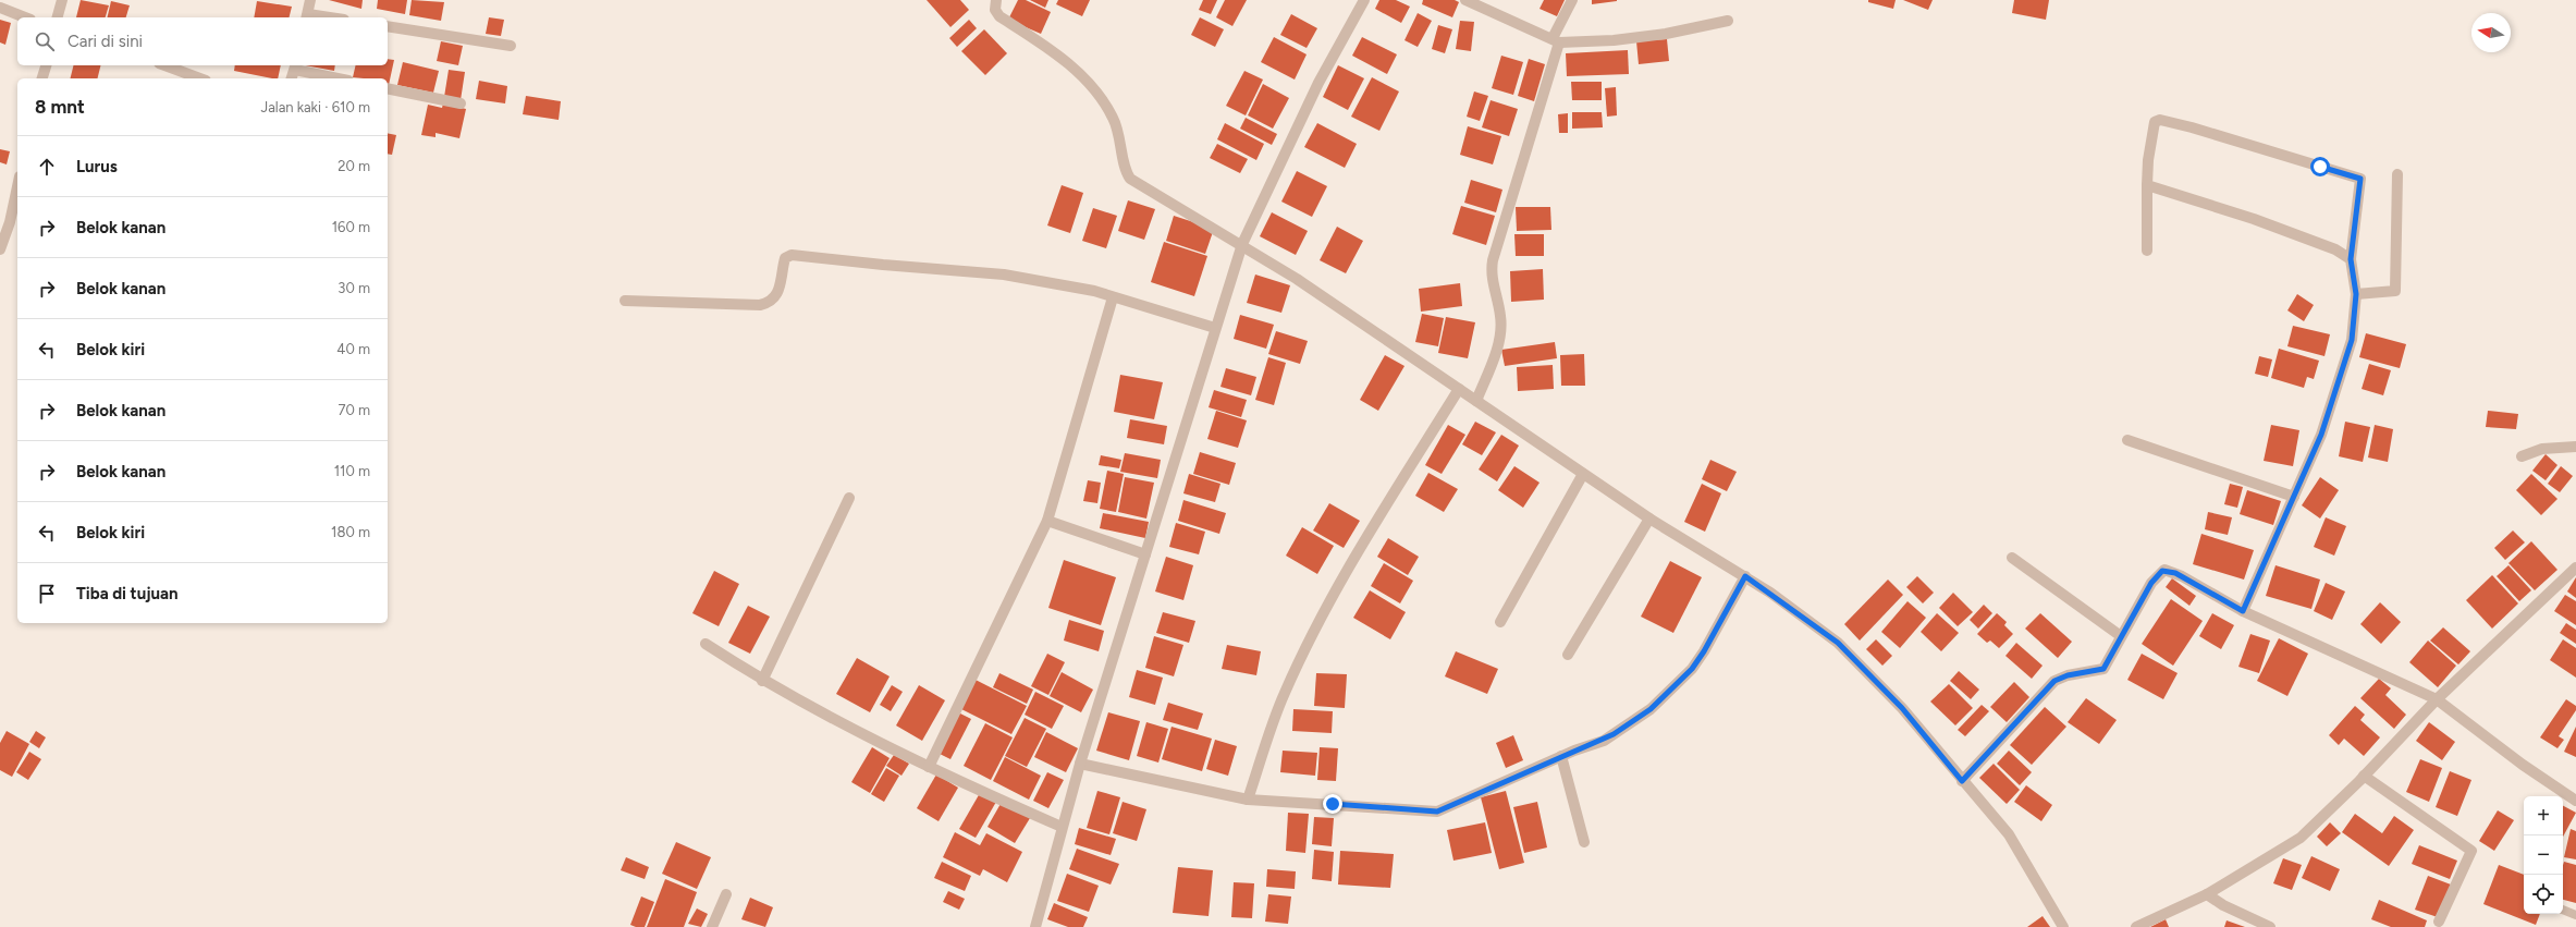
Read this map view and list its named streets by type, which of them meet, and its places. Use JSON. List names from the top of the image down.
{
  "north": "left",
  "page": {
    "search": "Cari di sini",
    "heading": ["8 mnt", "Jalan kaki · 610 m"],
    "list": [
      ["Lurus", "20 m"],
      ["Belok kanan", "160 m"],
      ["Belok kanan", "30 m"],
      ["Belok kiri", "40 m"],
      ["Belok kanan", "70 m"],
      ["Belok kanan", "110 m"],
      ["Belok kiri", "180 m"],
      "Tiba di tujuan"
    ],
    "map_buttons": ["+", "−"]
  }
}
